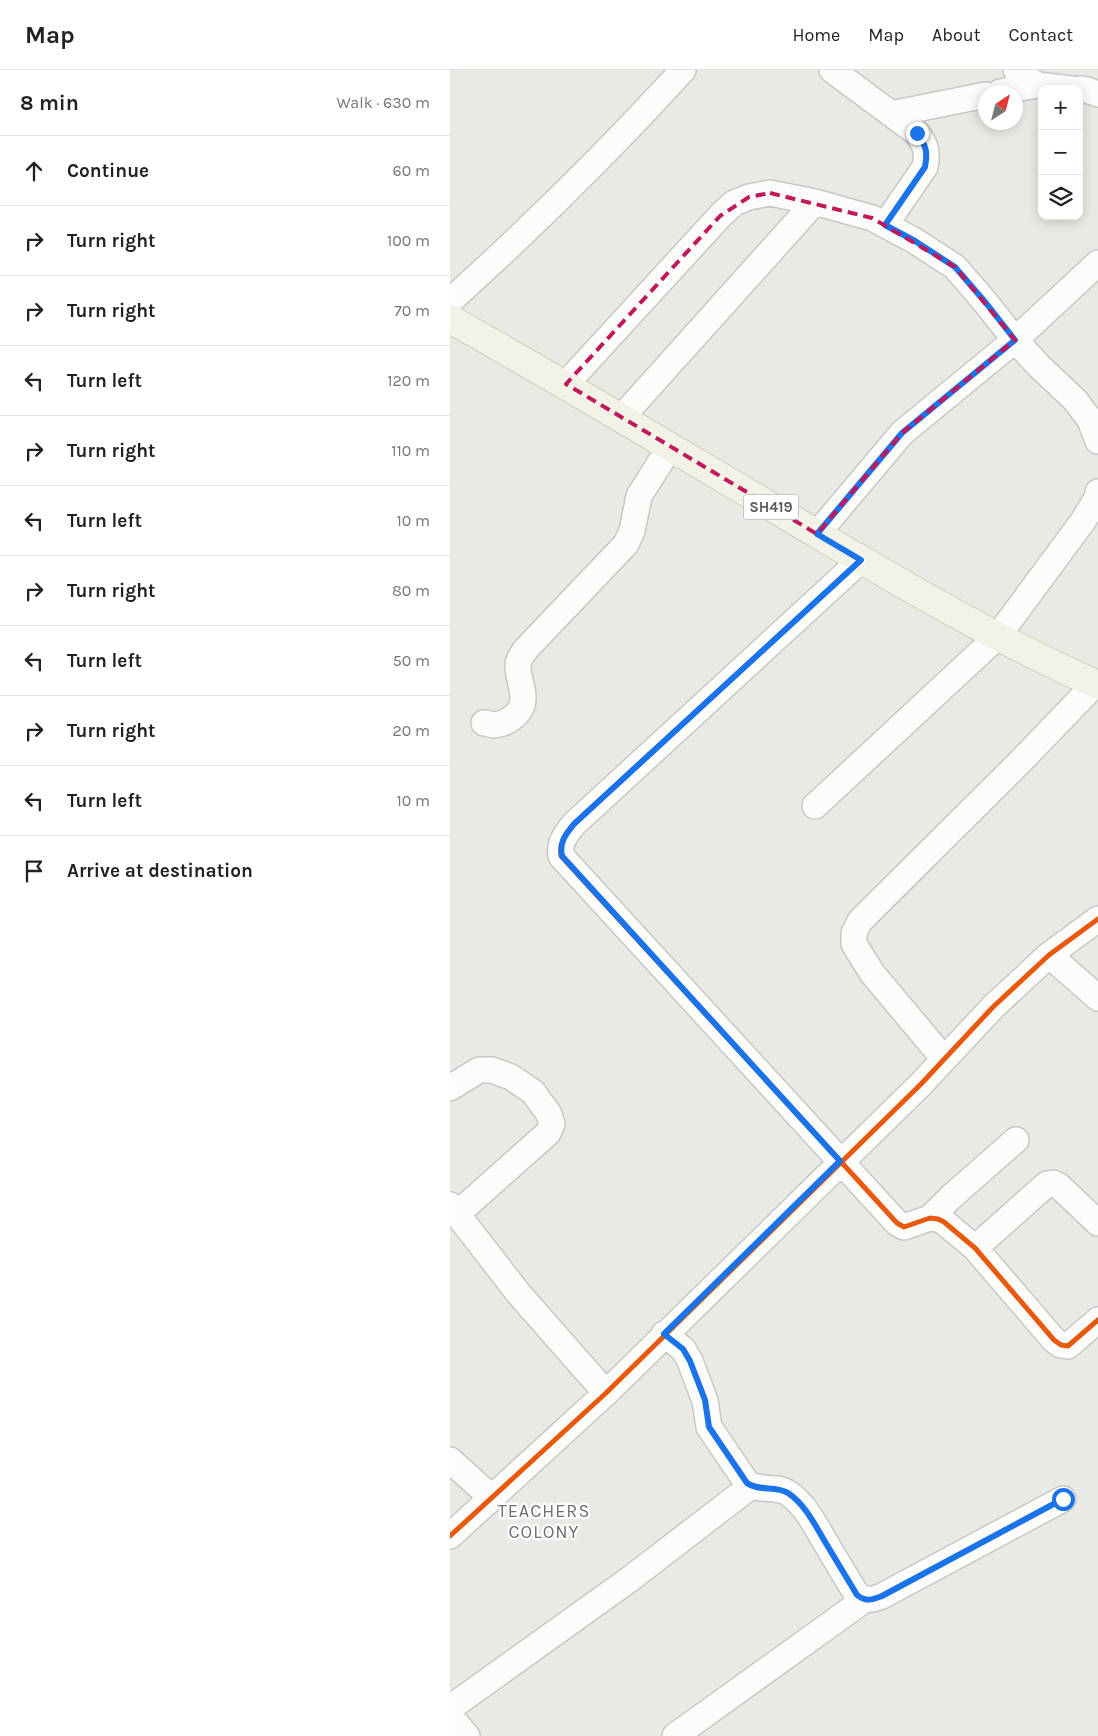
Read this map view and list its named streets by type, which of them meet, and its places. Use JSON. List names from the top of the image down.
{
  "streets": {
    "main road": ["SH419"]
  },
  "districts": ["TEACHERS COLONY"],
  "north": "top right",
  "page": {
    "header": "Map",
    "nav": [
      "Home",
      "Map",
      "About",
      "Contact"
    ],
    "heading": ["8 min", "Walk · 630 m"],
    "map_buttons": ["+", "−"],
    "list": [
      ["Continue", "60 m"],
      ["Turn right", "100 m"],
      ["Turn right", "70 m"],
      ["Turn left", "120 m"],
      ["Turn right", "110 m"],
      ["Turn left", "10 m"],
      ["Turn right", "80 m"],
      ["Turn left", "50 m"],
      ["Turn right", "20 m"],
      ["Turn left", "10 m"],
      "Arrive at destination"
    ]
  }
}
